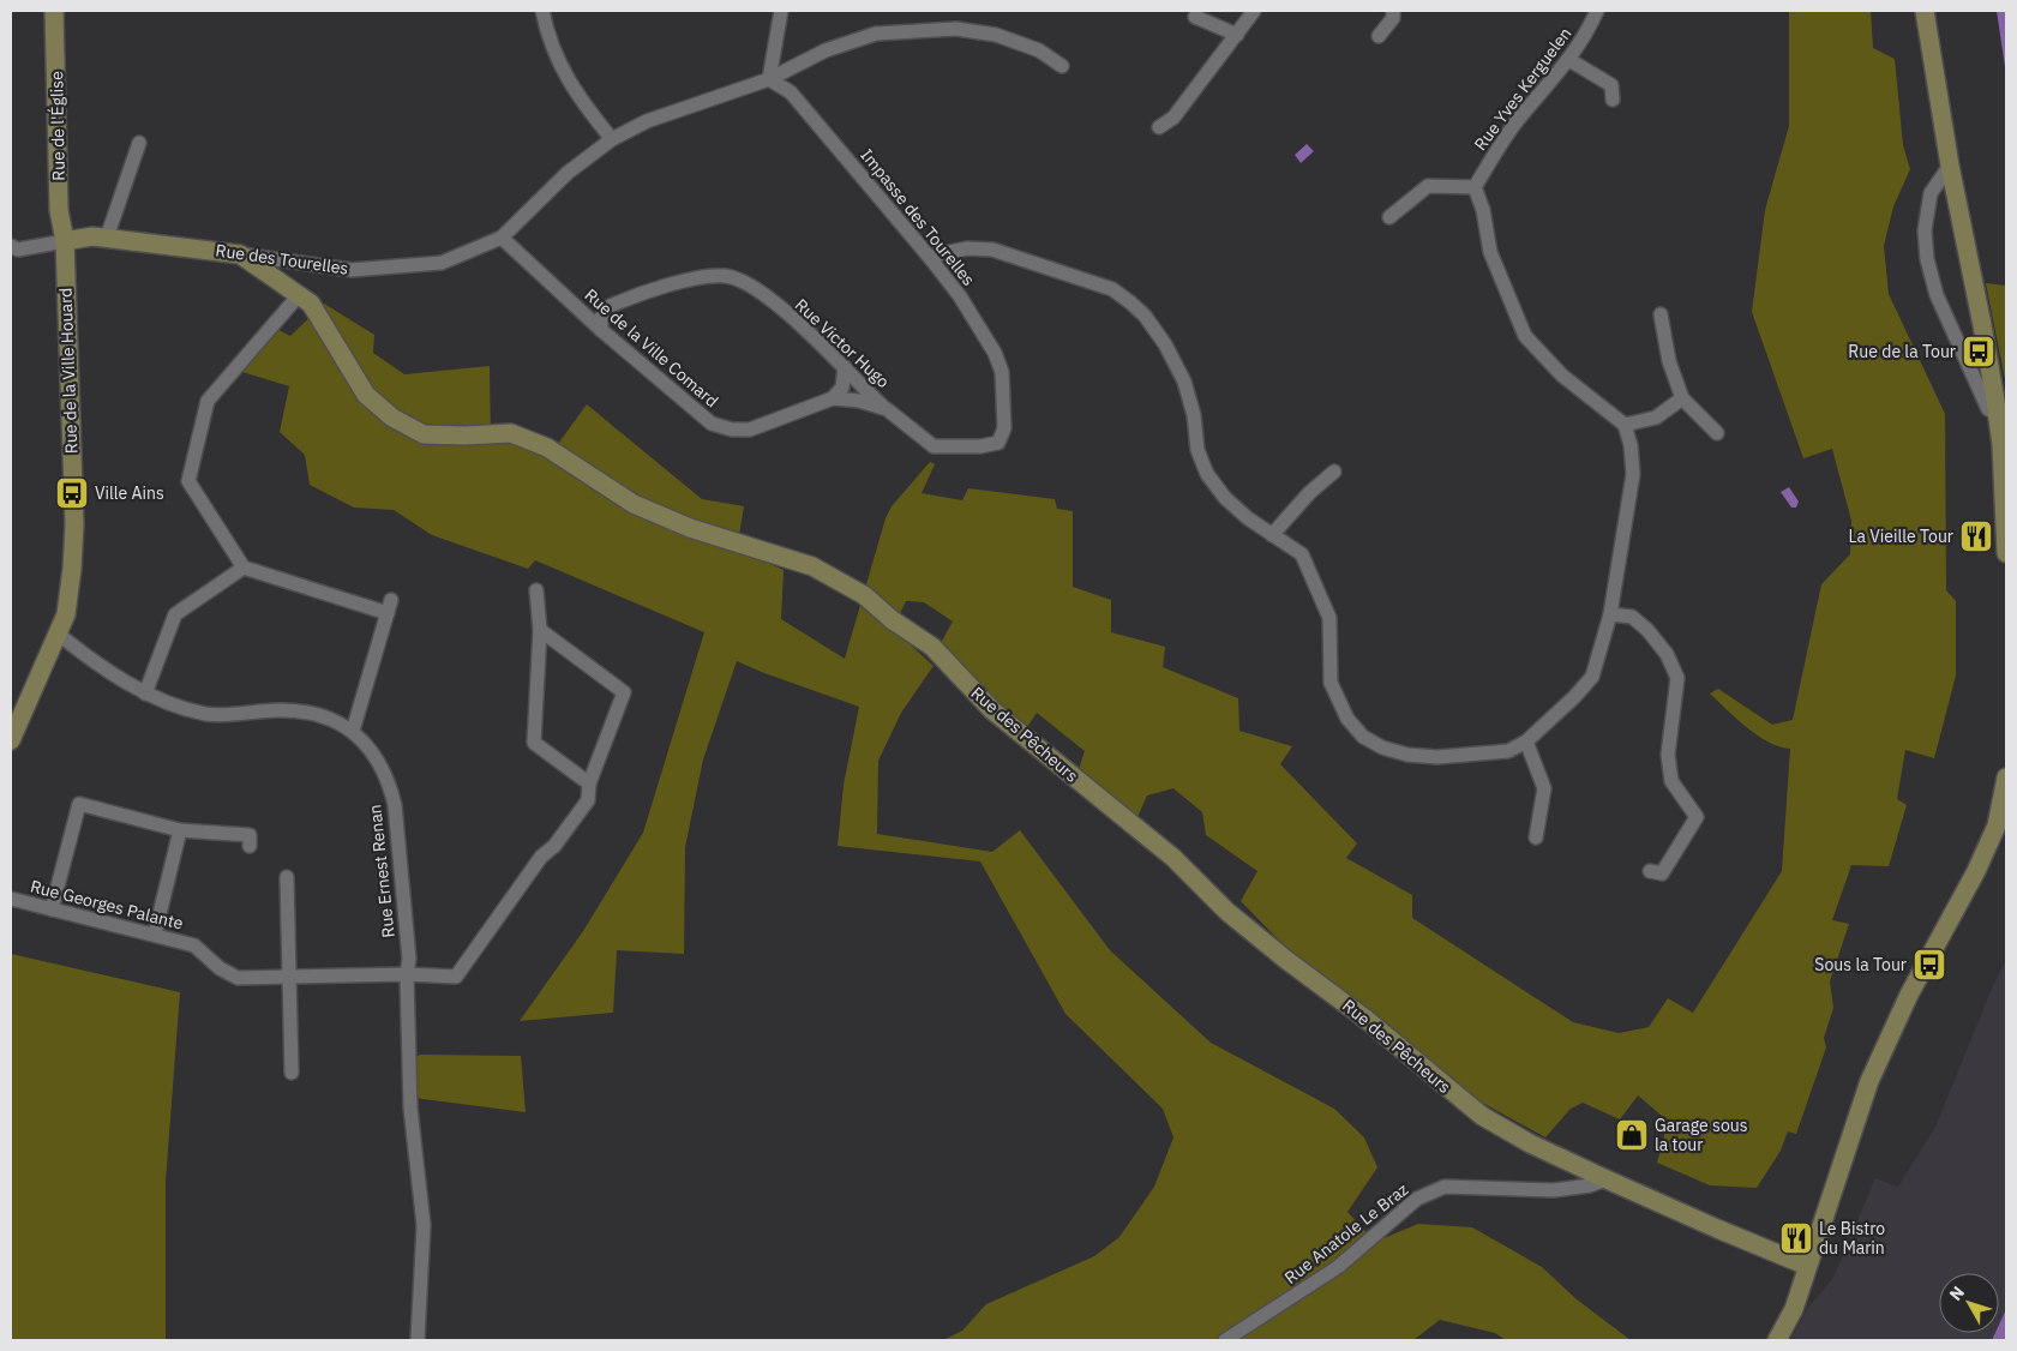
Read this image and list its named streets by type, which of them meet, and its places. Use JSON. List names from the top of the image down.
{
  "streets": {
    "street": [
      "Rue Yves Kerguelen",
      "Rue de l'Église",
      "Impasse des Tourelles",
      "Rue des Tourelles",
      "Rue Victor Hugo",
      "Rue de la Ville Comard",
      "Rue de la Ville Houard",
      "Rue des Pêcheurs",
      "Rue Ernest Renan",
      "Rue Georges Palante",
      "Rue Anatole Le Braz"
    ]
  },
  "crossings": [
    ["Rue de l'Église", "Rue des Tourelles"],
    ["Rue de l'Église", "Rue de la Ville Houard"],
    ["Impasse des Tourelles", "Rue des Tourelles"],
    ["Impasse des Tourelles", "Rue de la Ville Comard"],
    ["Rue des Tourelles", "Rue de la Ville Comard"],
    ["Rue des Tourelles", "Rue de la Ville Houard"],
    ["Rue des Tourelles", "Rue des Pêcheurs"],
    ["Rue Victor Hugo", "Rue de la Ville Comard"],
    ["Rue de la Ville Houard", "Rue Ernest Renan"],
    ["Rue des Pêcheurs", "Rue Anatole Le Braz"],
    ["Rue Ernest Renan", "Rue Georges Palante"]
  ],
  "places": {
    "bus stop": ["Rue de la Tour", "Ville Ains", "Sous la Tour"],
    "restaurant": ["La Vieille Tour", "Le Bistro du Marin"],
    "shop": ["Garage sous la tour"]
  },
  "north": "top left"
}
